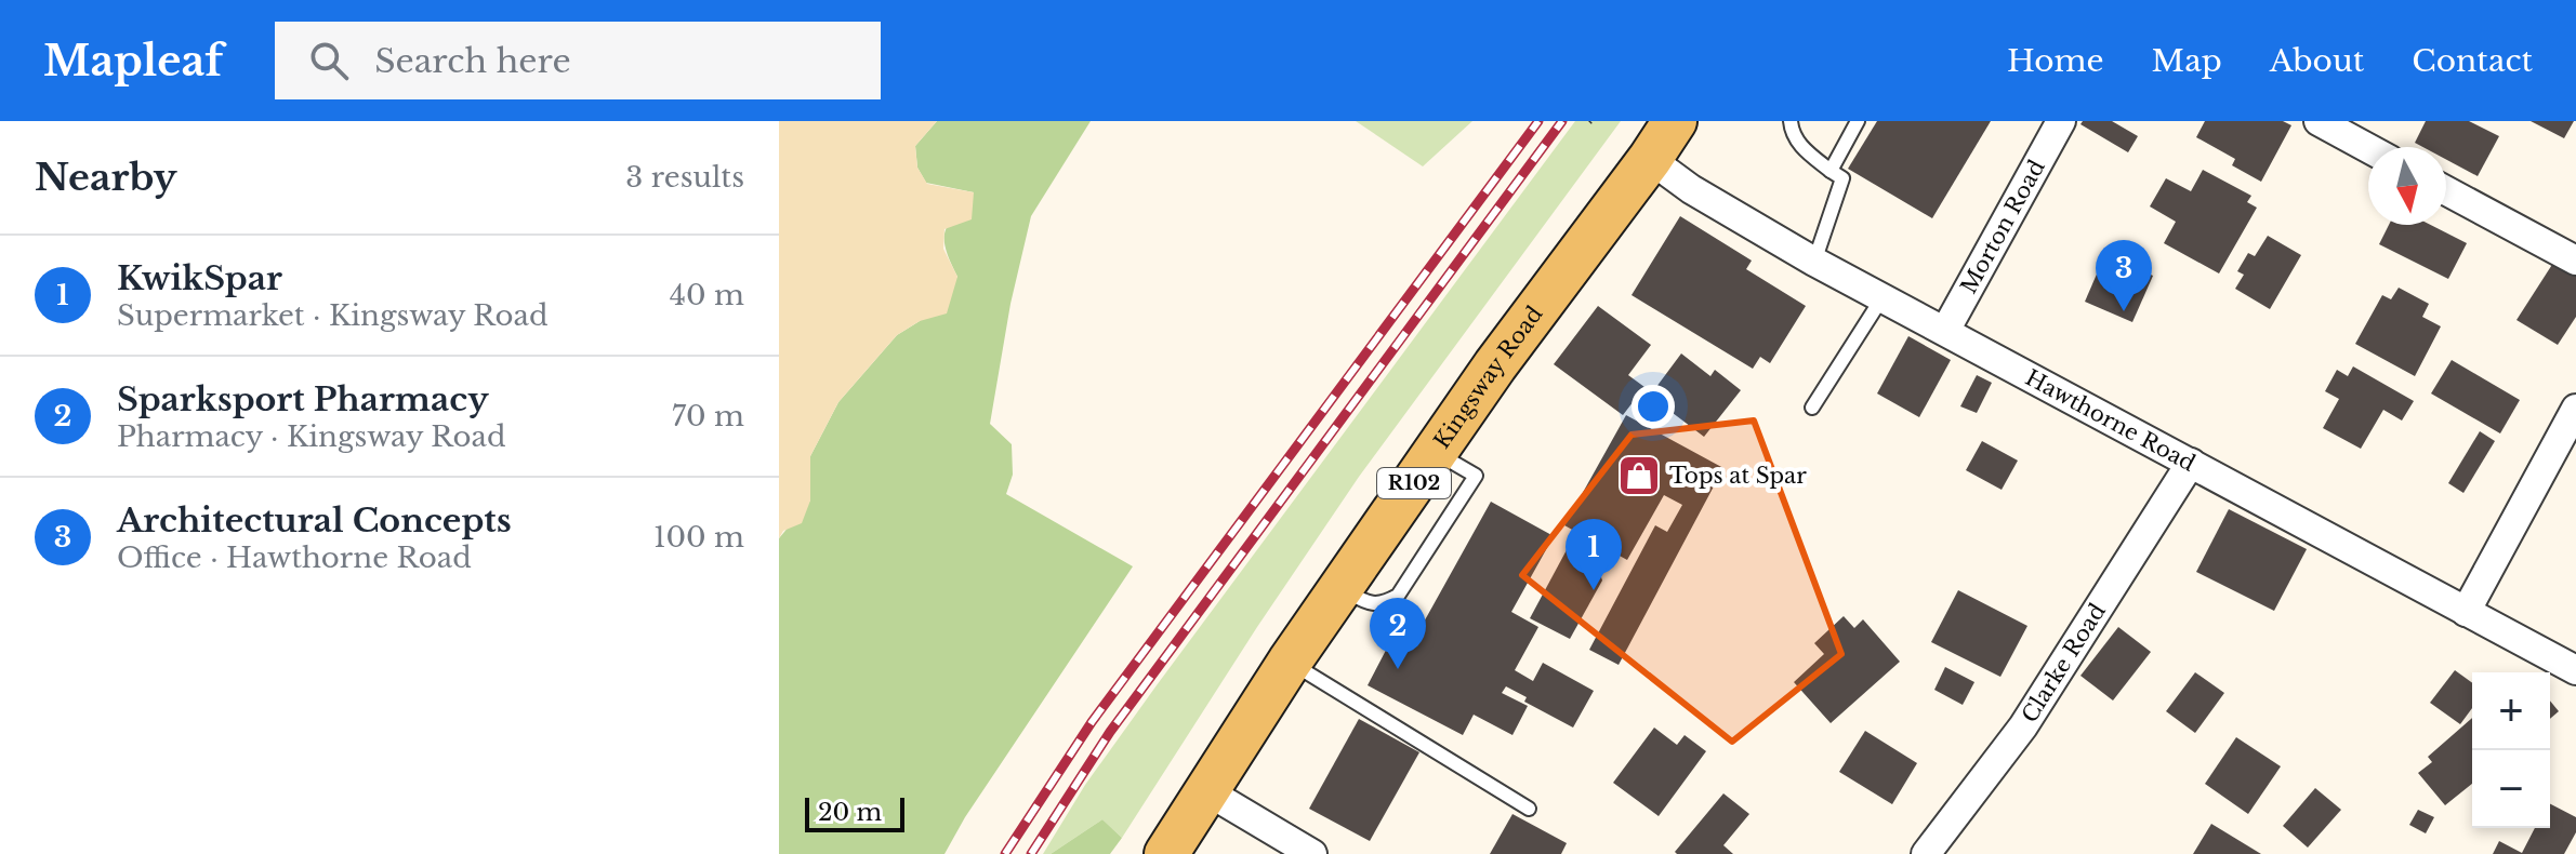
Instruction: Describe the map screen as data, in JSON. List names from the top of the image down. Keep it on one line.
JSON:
{"streets":{"main road":["Kingsway Road","R102"],"street":["Morton Road","Hawthorne Road","Clarke Road"]},"crossings":[["Morton Road","Hawthorne Road"],["Kingsway Road","Hawthorne Road"],["Hawthorne Road","Clarke Road"]],"places":{"shop":["Tops at Spar"]},"scale_bar":"20 m","north":"bottom","page":{"header":"Mapleaf","search":"Search here","nav":["Home","Map","About","Contact"],"heading":["Nearby","3 results"],"list":[{"mark":"1","name":"KwikSpar","note":"Supermarket · Kingsway Road","value":"40 m"},{"mark":"2","name":"Sparksport Pharmacy","note":"Pharmacy · Kingsway Road","value":"70 m"},{"mark":"3","name":"Architectural Concepts","note":"Office · Hawthorne Road","value":"100 m"}],"pins":["3","1","2"],"map_buttons":["+","−"],"scale":"20 m"}}
